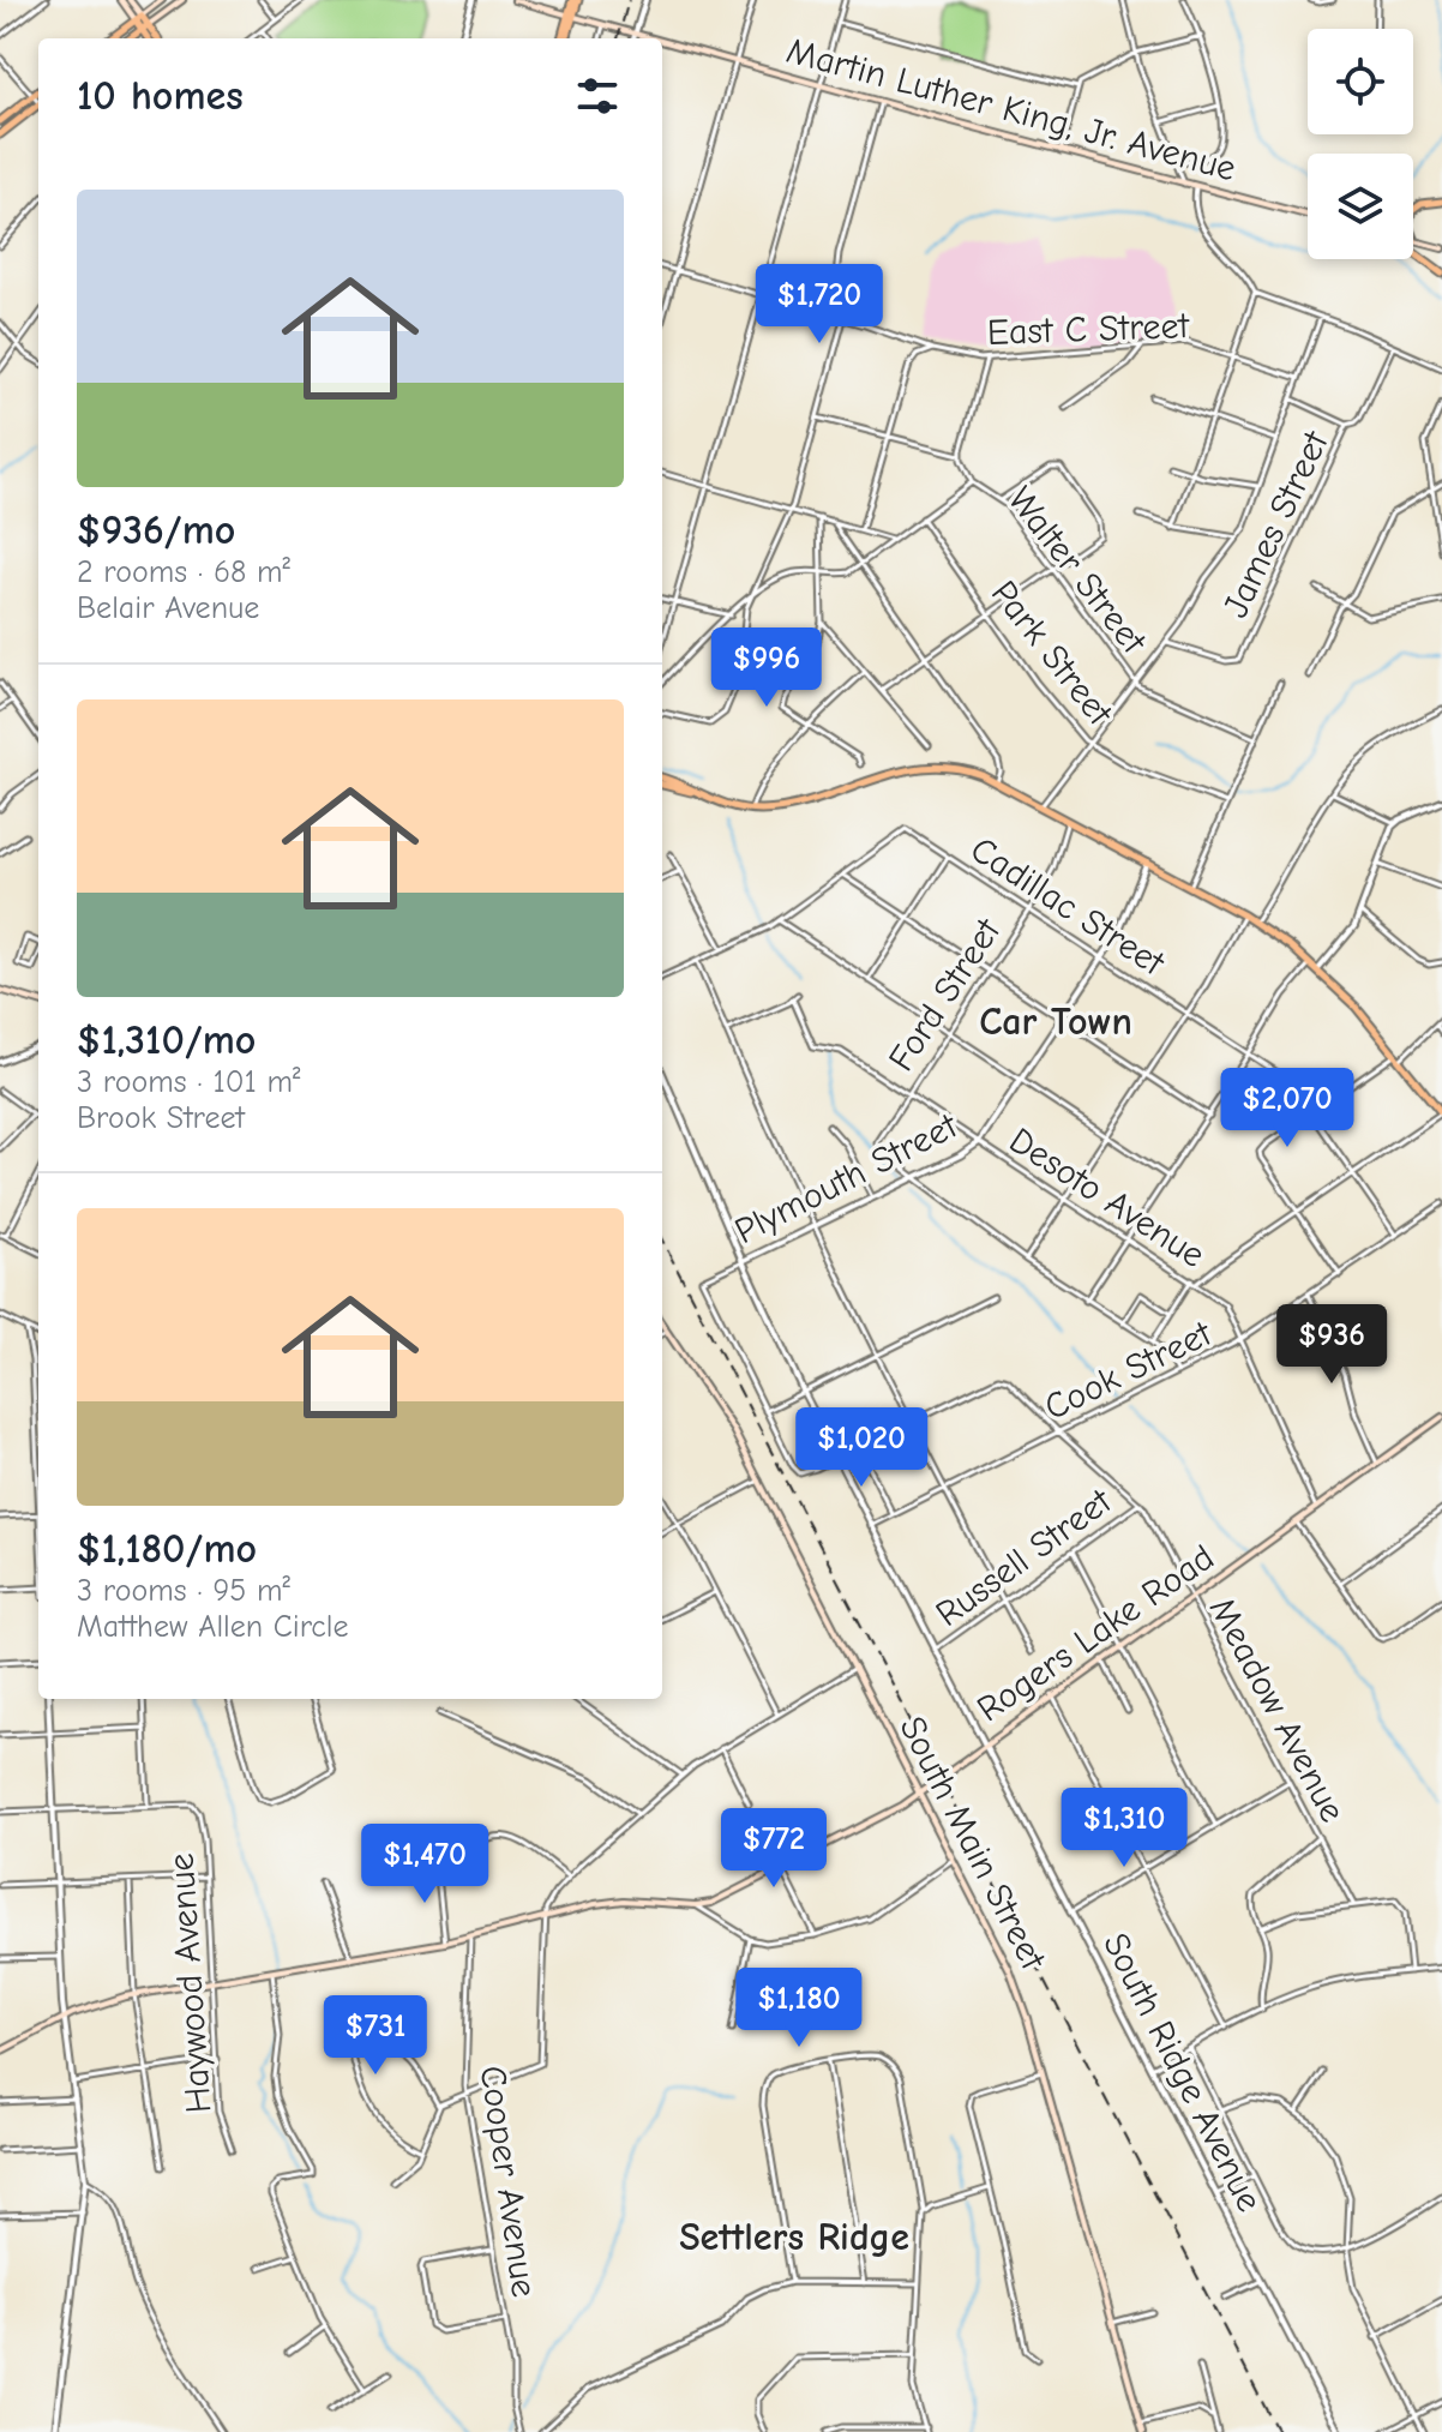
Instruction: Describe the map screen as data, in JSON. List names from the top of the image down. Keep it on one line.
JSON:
{"streets":{"main road":["Martin Luther King, Jr. Avenue","Rogers Lake Road","South Main Street"],"street":["East C Street","James Street","Walter Street","Park Street","Cadillac Street","Ford Street","Plymouth Street","Desoto Avenue","Cook Street","Russell Street","Meadow Avenue","Haywood Avenue","South Ridge Avenue","Cooper Avenue"]},"crossings":[["Cadillac Street","Ford Street"],["Cadillac Street","Plymouth Street"],["Cadillac Street","Cook Street"],["Ford Street","Plymouth Street"],["Ford Street","Desoto Avenue"],["Plymouth Street","Desoto Avenue"],["Plymouth Street","South Ridge Avenue"],["Desoto Avenue","Cook Street"],["Desoto Avenue","Rogers Lake Road"],["Cook Street","Meadow Avenue"],["Cook Street","South Ridge Avenue"],["Russell Street","Meadow Avenue"],["Russell Street","South Ridge Avenue"],["Rogers Lake Road","Meadow Avenue"],["Rogers Lake Road","South Main Street"],["Rogers Lake Road","Haywood Avenue"],["Rogers Lake Road","South Ridge Avenue"],["Rogers Lake Road","Cooper Avenue"]],"districts":["Car Town","Settlers Ridge"],"page":{"heading":"10 homes","list":[{"name":"$936/mo","note":"2 rooms · 68 m² · Belair Avenue"},{"name":"$1,310/mo","note":"3 rooms · 101 m² · Brook Street"},{"name":"$1,180/mo","note":"3 rooms · 95 m² · Matthew Allen Circle"}],"price":["$1,720","$996","$2,070","$936","$1,020","$1,310","$772","$1,470","$1,180","$731"]}}
